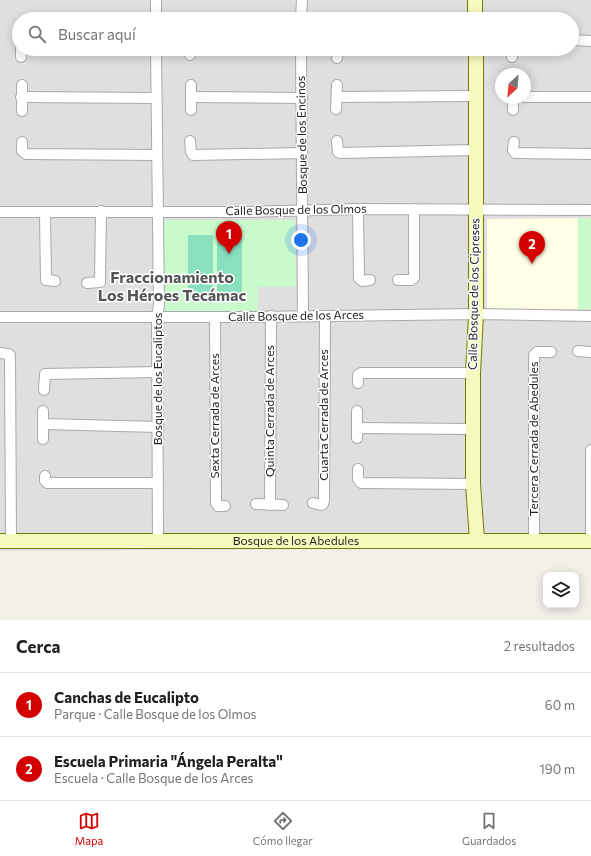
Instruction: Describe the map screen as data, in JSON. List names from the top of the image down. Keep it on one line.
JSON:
{"streets":{"street":["Bosque de los Encinos","Calle Bosque de los Olmos","Calle Bosque de los Cipreses","Calle Bosque de los Arces","Bosque de los Eucaliptos","Quinta Cerrada de Arces","Cuarta Cerrada de Arces","Sexta Cerrada de Arces","Tercera Cerrada de Abedules","Bosque de los Abedules"]},"crossings":[["Bosque de los Encinos","Calle Bosque de los Olmos"],["Bosque de los Encinos","Calle Bosque de los Arces"],["Calle Bosque de los Olmos","Calle Bosque de los Cipreses"],["Calle Bosque de los Olmos","Bosque de los Eucaliptos"],["Calle Bosque de los Cipreses","Calle Bosque de los Arces"],["Calle Bosque de los Cipreses","Bosque de los Abedules"],["Calle Bosque de los Arces","Bosque de los Eucaliptos"],["Calle Bosque de los Arces","Quinta Cerrada de Arces"],["Calle Bosque de los Arces","Cuarta Cerrada de Arces"],["Calle Bosque de los Arces","Sexta Cerrada de Arces"],["Bosque de los Eucaliptos","Bosque de los Abedules"],["Tercera Cerrada de Abedules","Bosque de los Abedules"]],"districts":["Fraccionamiento Los Héroes Tecámac"],"north":"bottom left","page":{"search":"Buscar aquí","pins":["1","2"],"heading":["Cerca","2 resultados"],"list":[{"mark":"1","name":"Canchas de Eucalipto","note":"Parque · Calle Bosque de los Olmos","value":"60 m"},{"mark":"2","name":"Escuela Primaria \"Ángela Peralta\"","note":"Escuela · Calle Bosque de los Arces","value":"190 m"}],"nav":["Mapa","Cómo llegar","Guardados"]}}
